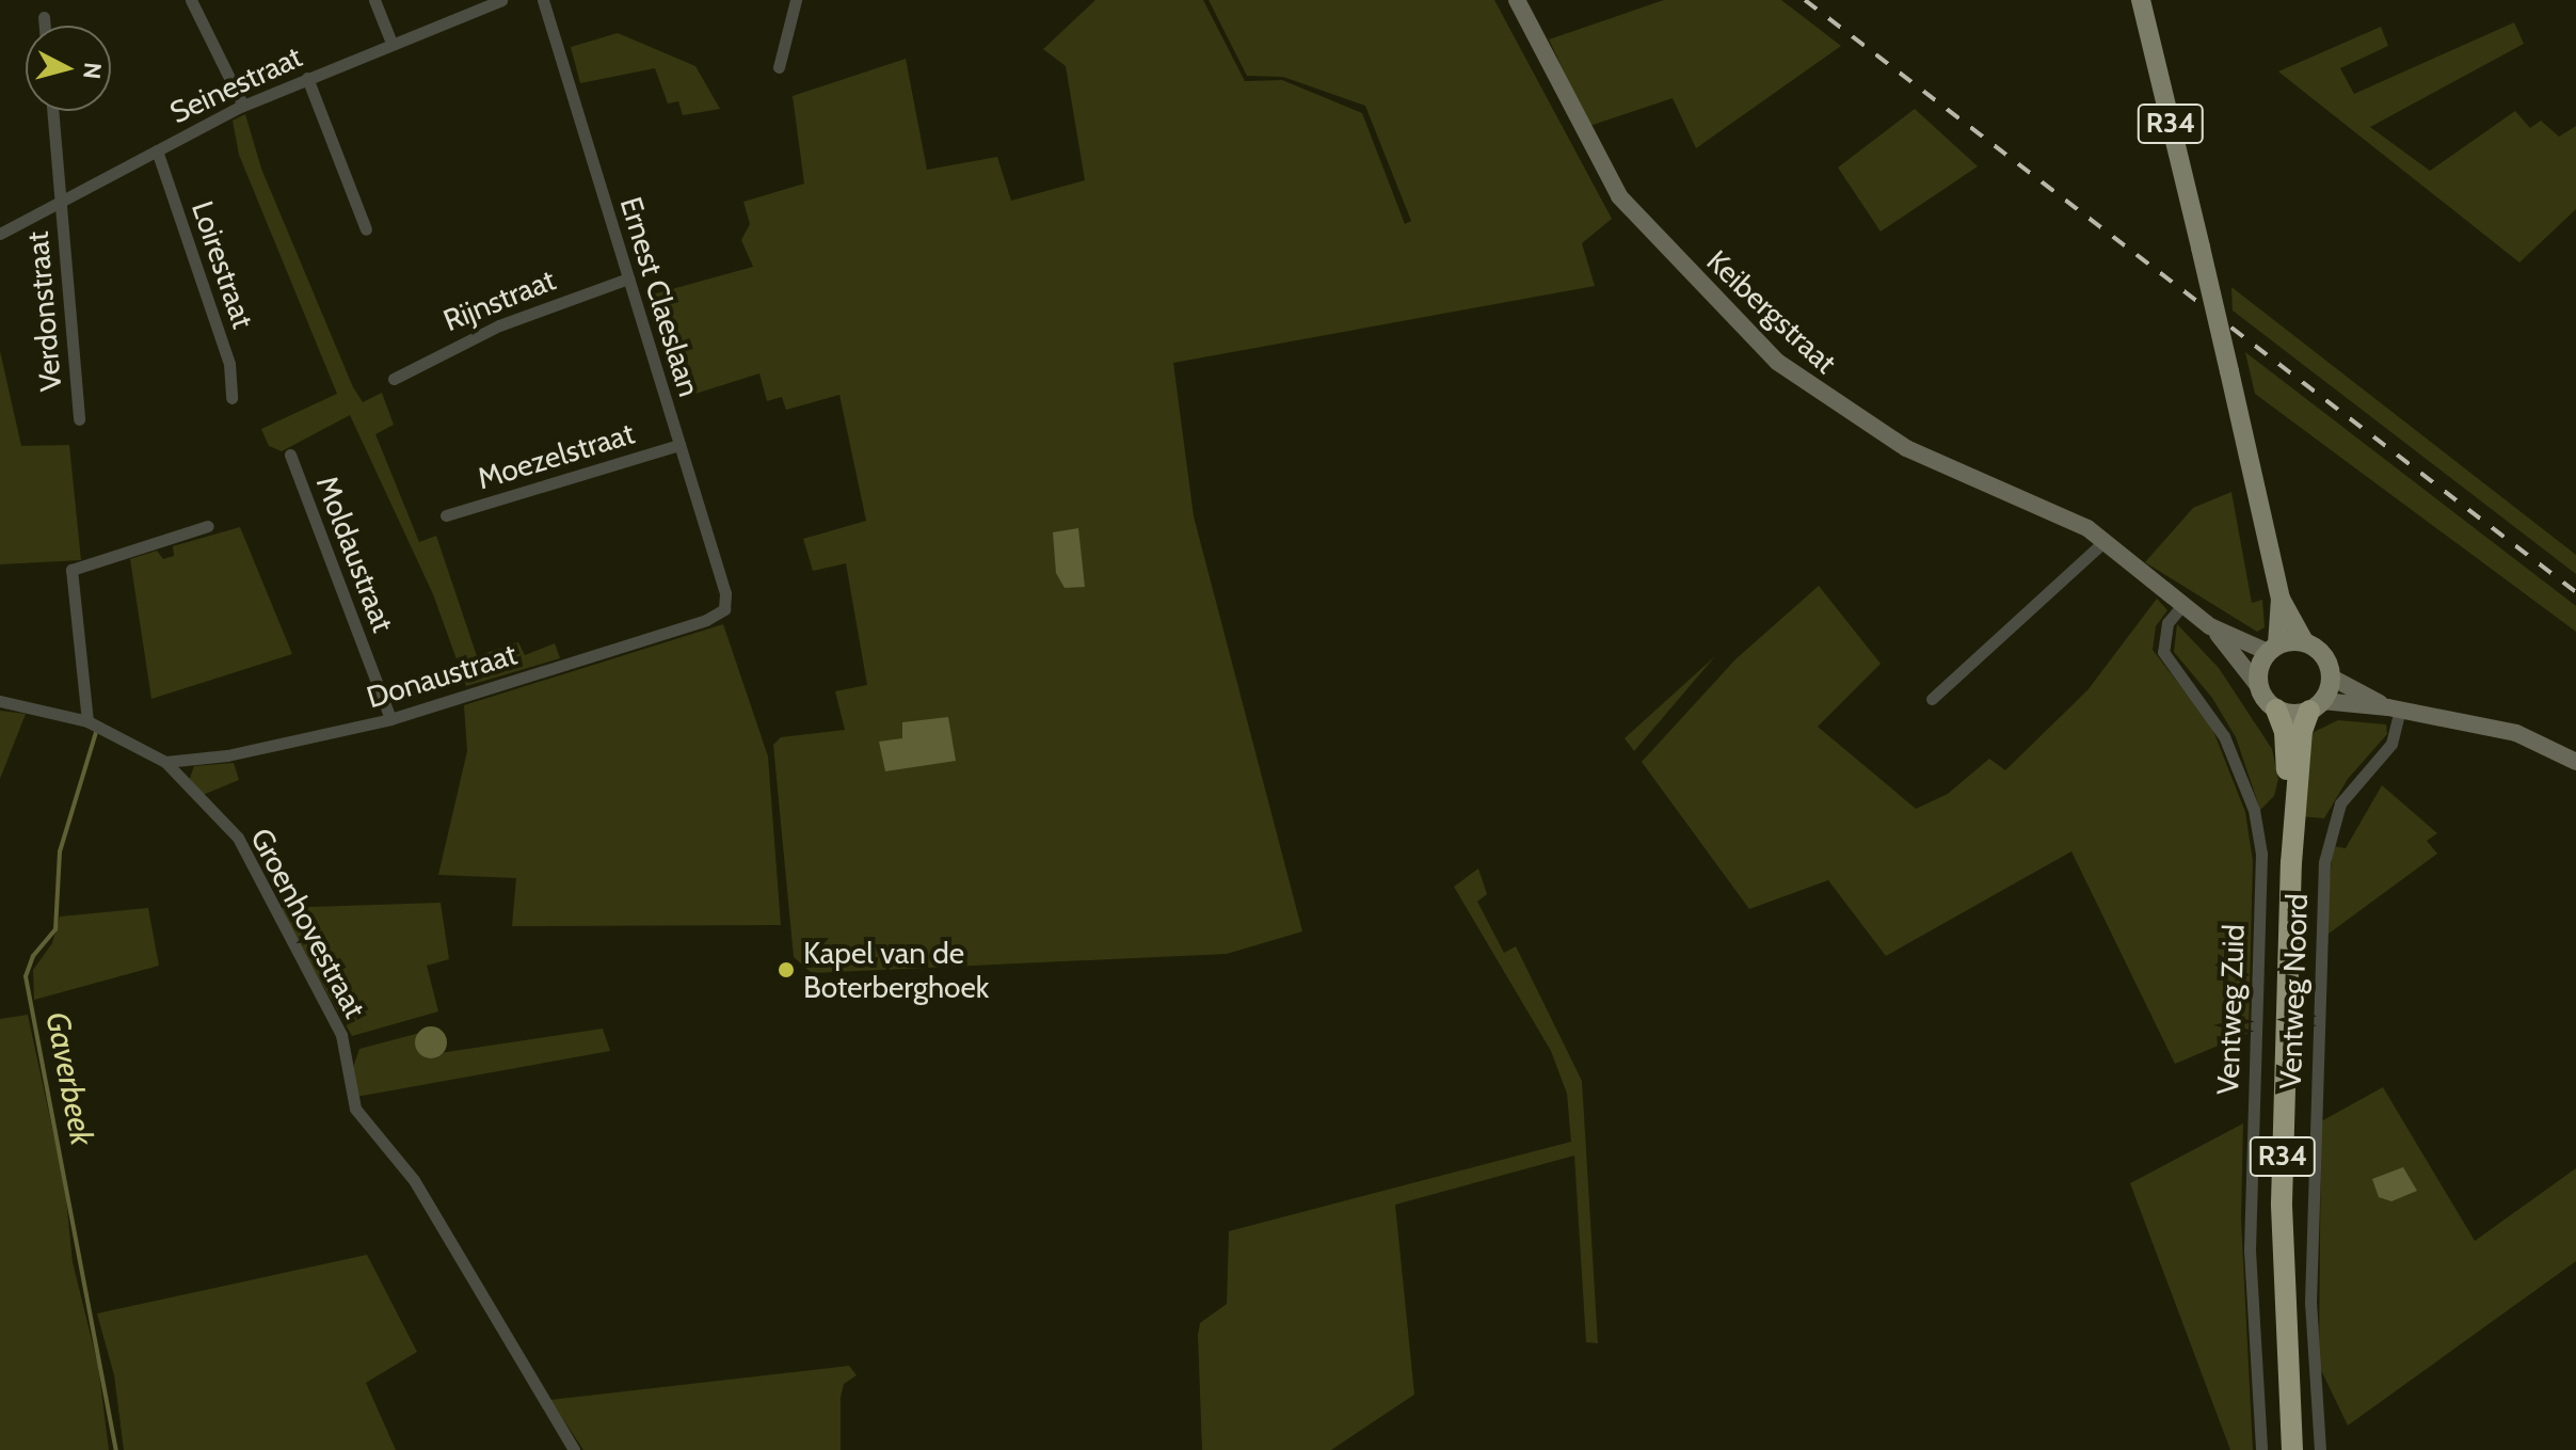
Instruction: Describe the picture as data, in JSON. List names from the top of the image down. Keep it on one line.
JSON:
{"streets":{"highway":["R34"],"street":["Seinestraat","Loirestraat","Ernest Claeslaan","Rijnstraat","Verdonstraat","Keibergstraat","Moezelstraat","Moldaustraat","Donaustraat","Groenhovestraat","Ventweg Noord","Ventweg Zuid"]},"crossings":[["Seinestraat","Loirestraat"],["Seinestraat","Verdonstraat"],["R34","Keibergstraat"],["Ernest Claeslaan","Rijnstraat"],["Ernest Claeslaan","Moezelstraat"],["Ernest Claeslaan","Donaustraat"],["Keibergstraat","Ventweg Zuid"],["Moldaustraat","Donaustraat"],["Donaustraat","Groenhovestraat"]],"water":["Gaverbeek"],"places":["Kapel van de Boterberghoek"],"north":"right"}
